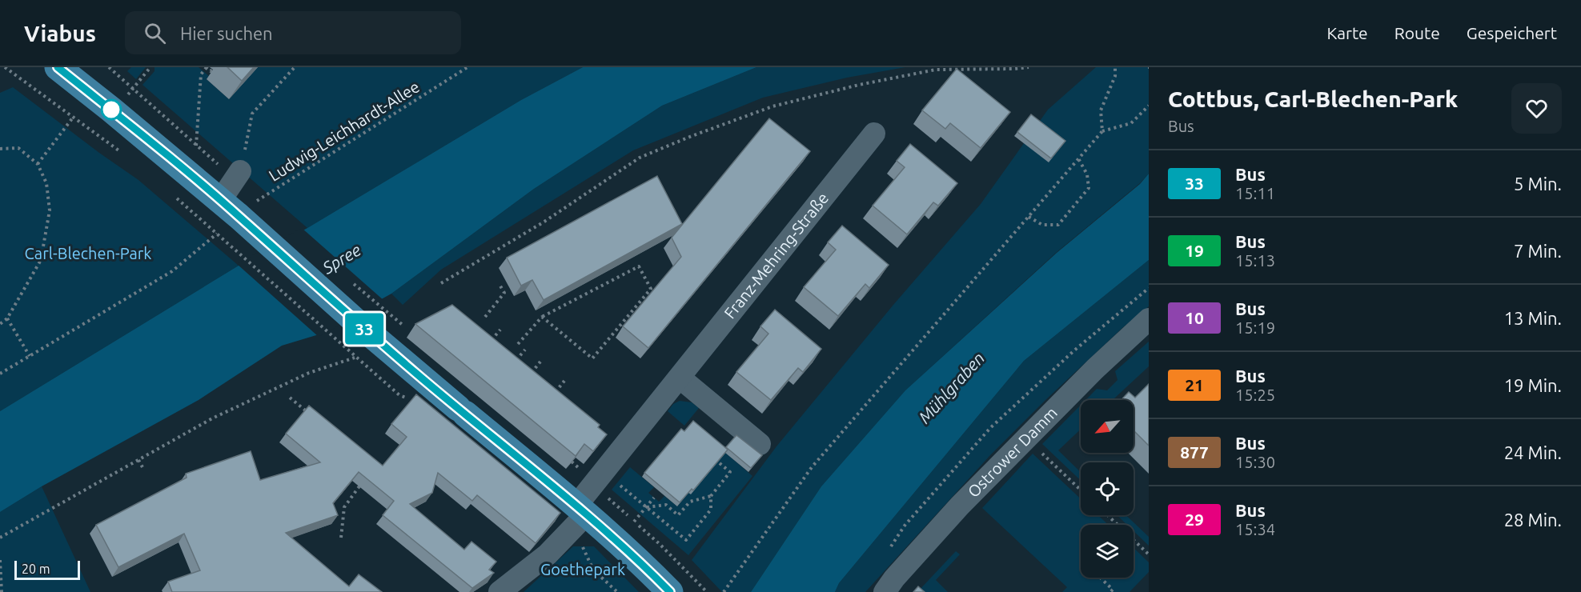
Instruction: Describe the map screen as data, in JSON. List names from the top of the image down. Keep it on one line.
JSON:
{"streets":{"street":["Franz-Mehring-Straße","Ostrower Damm"],"path":["Ludwig-Leichhardt-Allee"]},"water":["Spree","Mühlgraben"],"parks":["Carl-Blechen-Park","Goethepark"],"lines":["bus line 33"],"scale_bar":"20 m","north":"bottom left","page":{"header":"Viabus","search":"Hier suchen","nav":["Karte","Route","Gespeichert"],"on_map":"33","heading":["Cottbus, Carl-Blechen-Park","Bus"],"list":[{"mark":"33","name":"Bus","note":"15:11","value":"5 Min."},{"mark":"19","name":"Bus","note":"15:13","value":"7 Min."},{"mark":"10","name":"Bus","note":"15:19","value":"13 Min."},{"mark":"21","name":"Bus","note":"15:25","value":"19 Min."},{"mark":"877","name":"Bus","note":"15:30","value":"24 Min."},{"mark":"29","name":"Bus","note":"15:34","value":"28 Min."}],"scale":"20 m"}}
